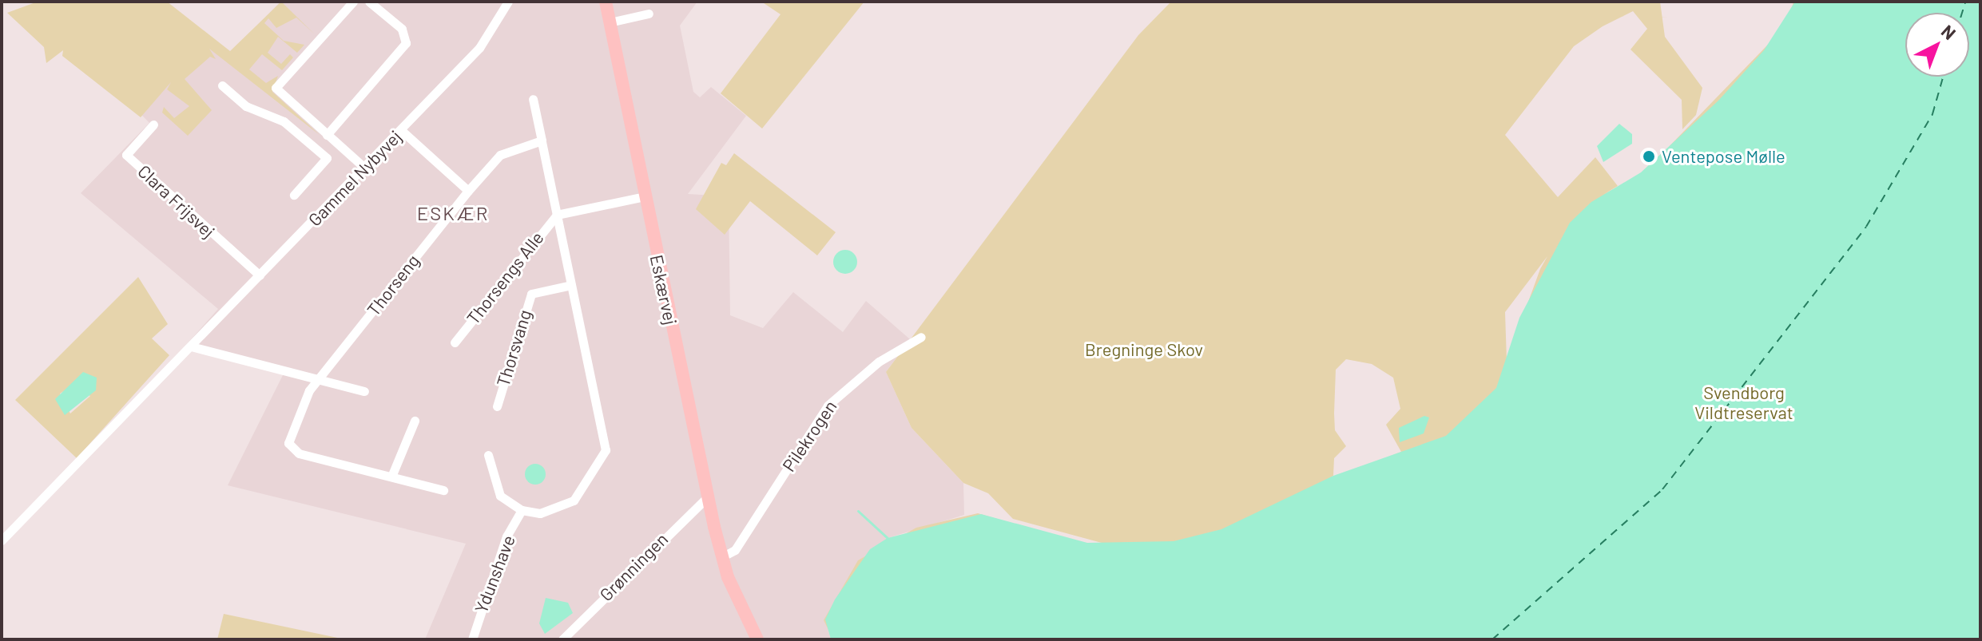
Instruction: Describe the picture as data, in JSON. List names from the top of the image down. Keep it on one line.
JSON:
{"streets":{"street":["Gammel Nybyvej","Clara Frijsvej","Thorsengs Alle","Thorseng","Eskærvej","Thorsvang","Pilekrogen","Grønningen","Ydunshave"]},"crossings":[["Gammel Nybyvej","Clara Frijsvej"],["Eskærvej","Pilekrogen"],["Eskærvej","Grønningen"]],"districts":["ESKÆR"],"parks":["Bregninge Skov","Svendborg Vildtreservat"],"places":["Ventepose Mølle"],"north":"top right"}
